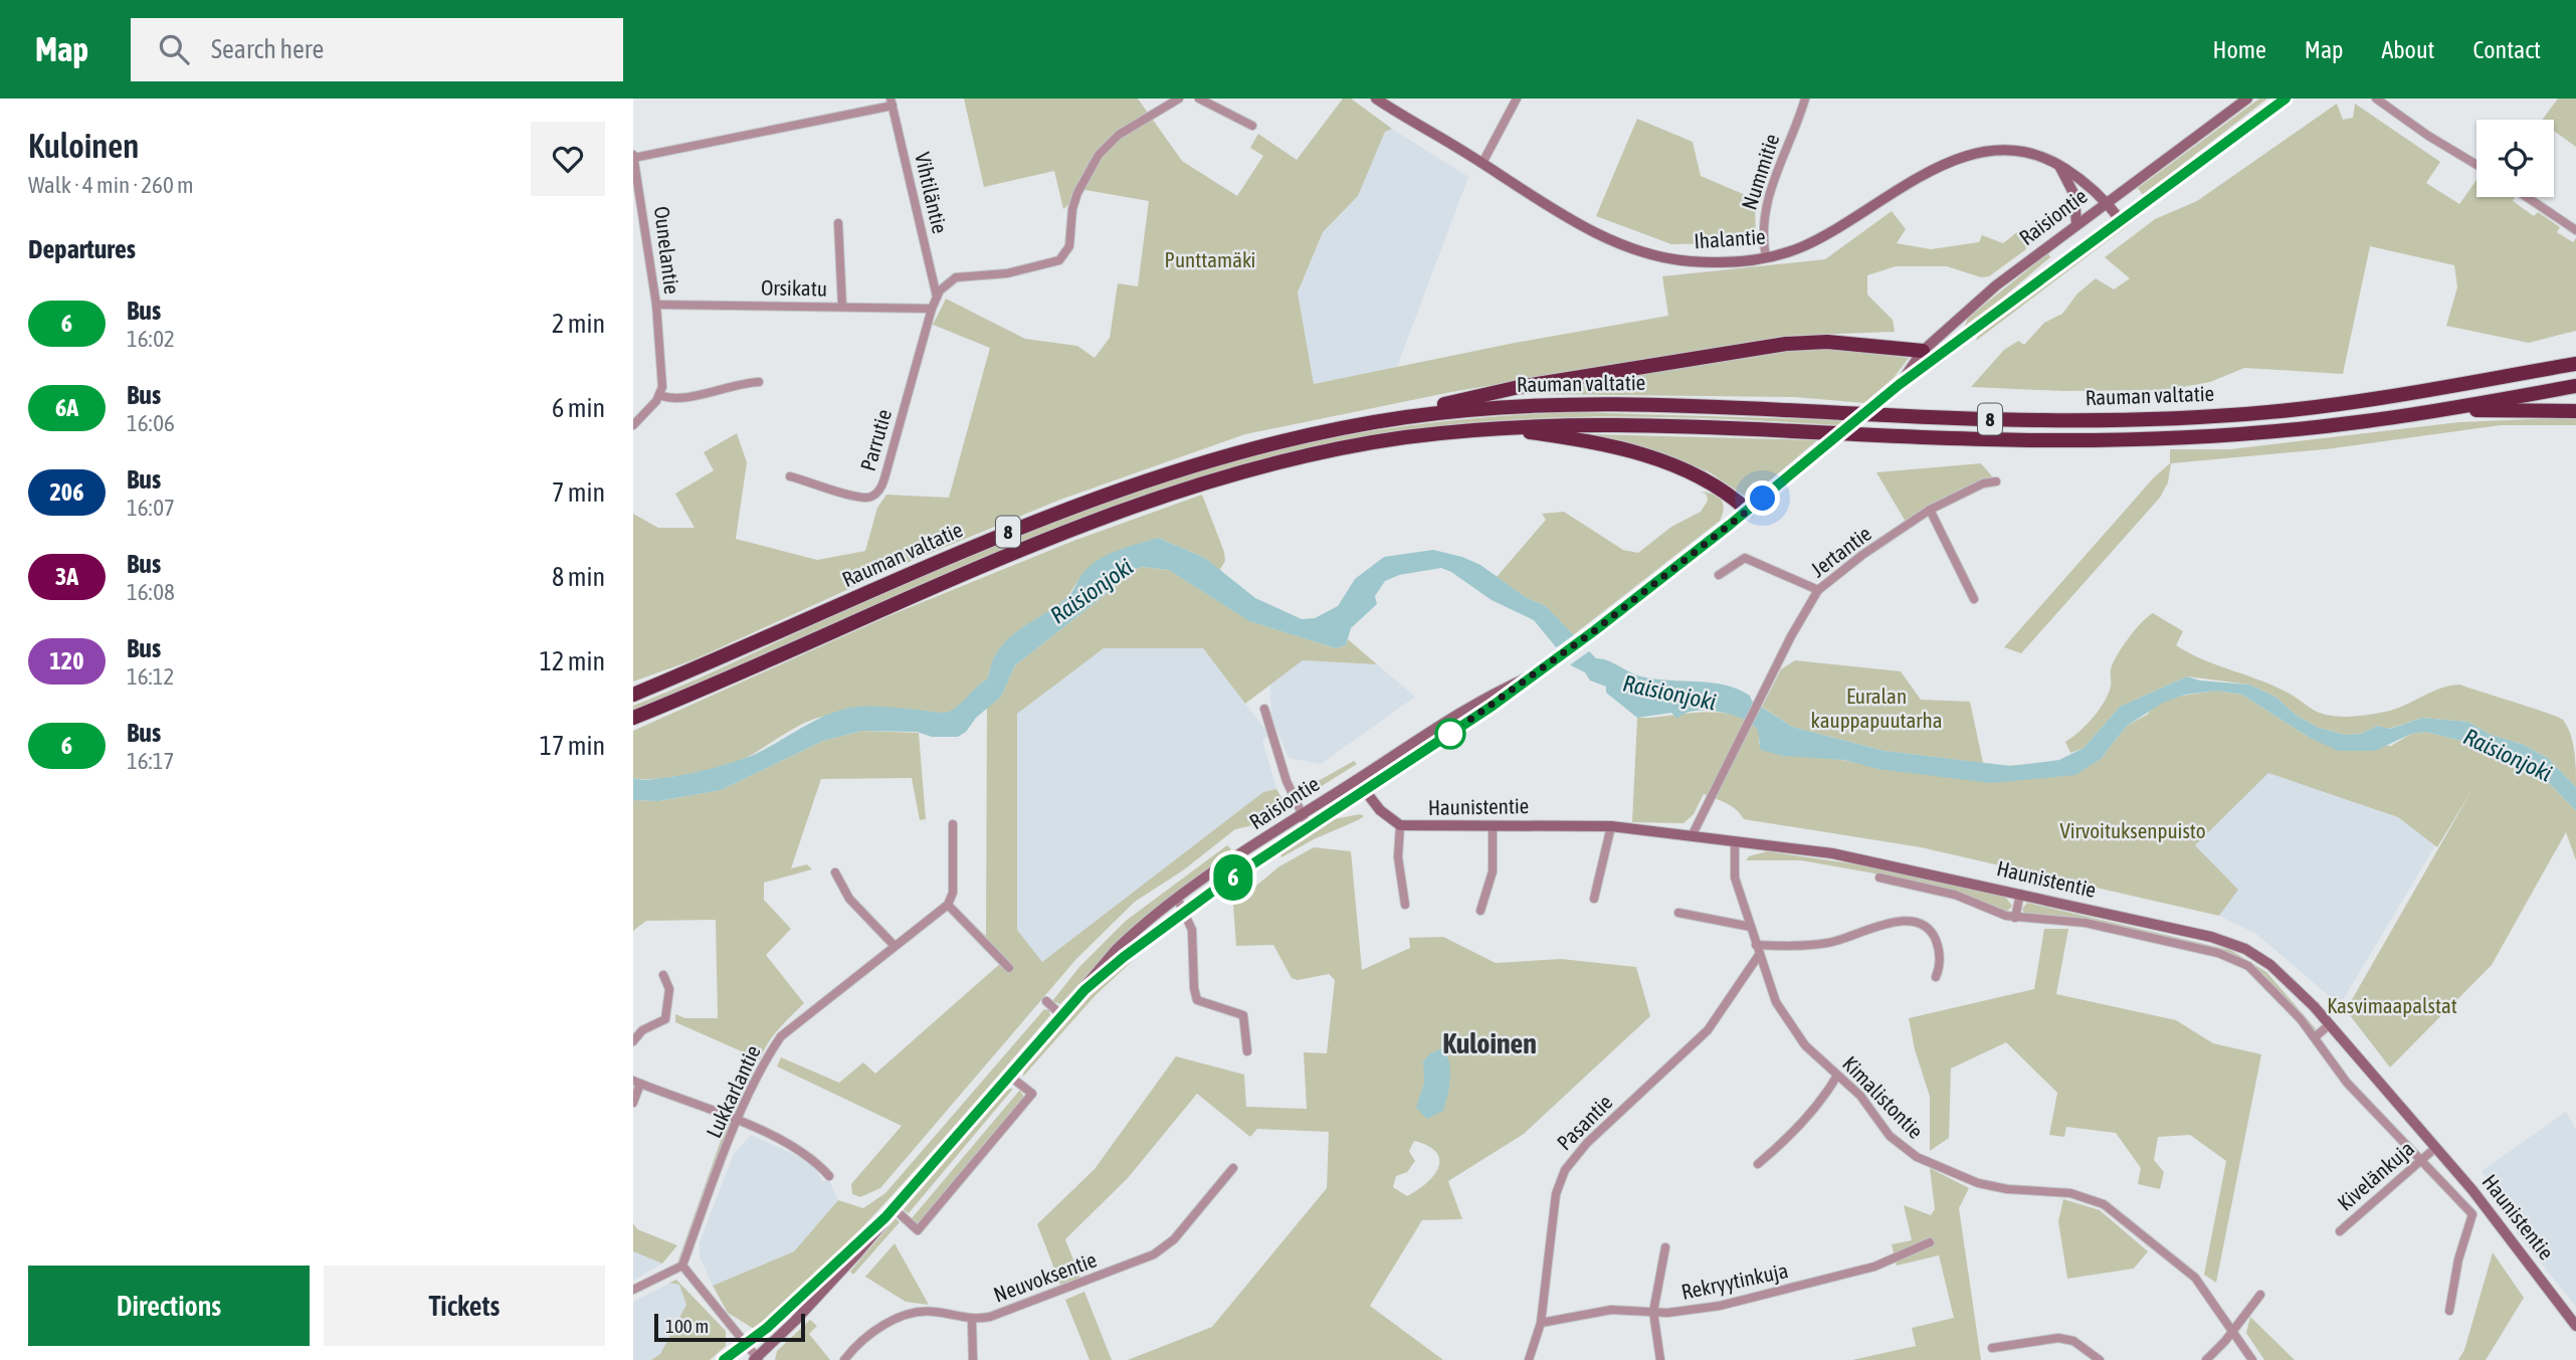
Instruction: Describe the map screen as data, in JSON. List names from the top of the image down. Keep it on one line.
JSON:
{"streets":{"highway":["Rauman valtatie","8"],"main road":["Raisiontie","Ihalantie","Haunistentie"],"street":["Nummitie","Vihtiläntie","Ounelantie","Orsikatu","Parrutie","Jertantie","Lukkarlantie","Kimalistontie","Pasantie","Kivelänkuja","Neuvoksentie","Rekryytinkuja"]},"crossings":[["Nummitie","Ihalantie"],["Raisiontie","Ihalantie"],["Raisiontie","Haunistentie"],["Ounelantie","Orsikatu"],["Orsikatu","Parrutie"],["Jertantie","Haunistentie"],["Haunistentie","Kimalistontie"],["Haunistentie","Kivelänkuja"],["Kimalistontie","Pasantie"],["Pasantie","Rekryytinkuja"]],"districts":["Kuloinen"],"water":["Raisionjoki"],"parks":["Punttamäki","Euralan kauppapuutarha","Virvoituksenpuisto","Kasvimaapalstat"],"lines":["bus line 6"],"scale_bar":"100 m","page":{"header":"Map","search":"Search here","nav":["Home","Map","About","Contact"],"heading":[["Kuloinen","Walk · 4 min · 260 m"],"Departures"],"on_map":"6","list":[{"mark":"6","name":"Bus","note":"16:02","value":"2 min"},{"mark":"6A","name":"Bus","note":"16:06","value":"6 min"},{"mark":"206","name":"Bus","note":"16:07","value":"7 min"},{"mark":"3A","name":"Bus","note":"16:08","value":"8 min"},{"mark":"120","name":"Bus","note":"16:12","value":"12 min"},{"mark":"6","name":"Bus","note":"16:17","value":"17 min"}],"buttons":["Directions","Tickets"],"scale":"100 m"}}
